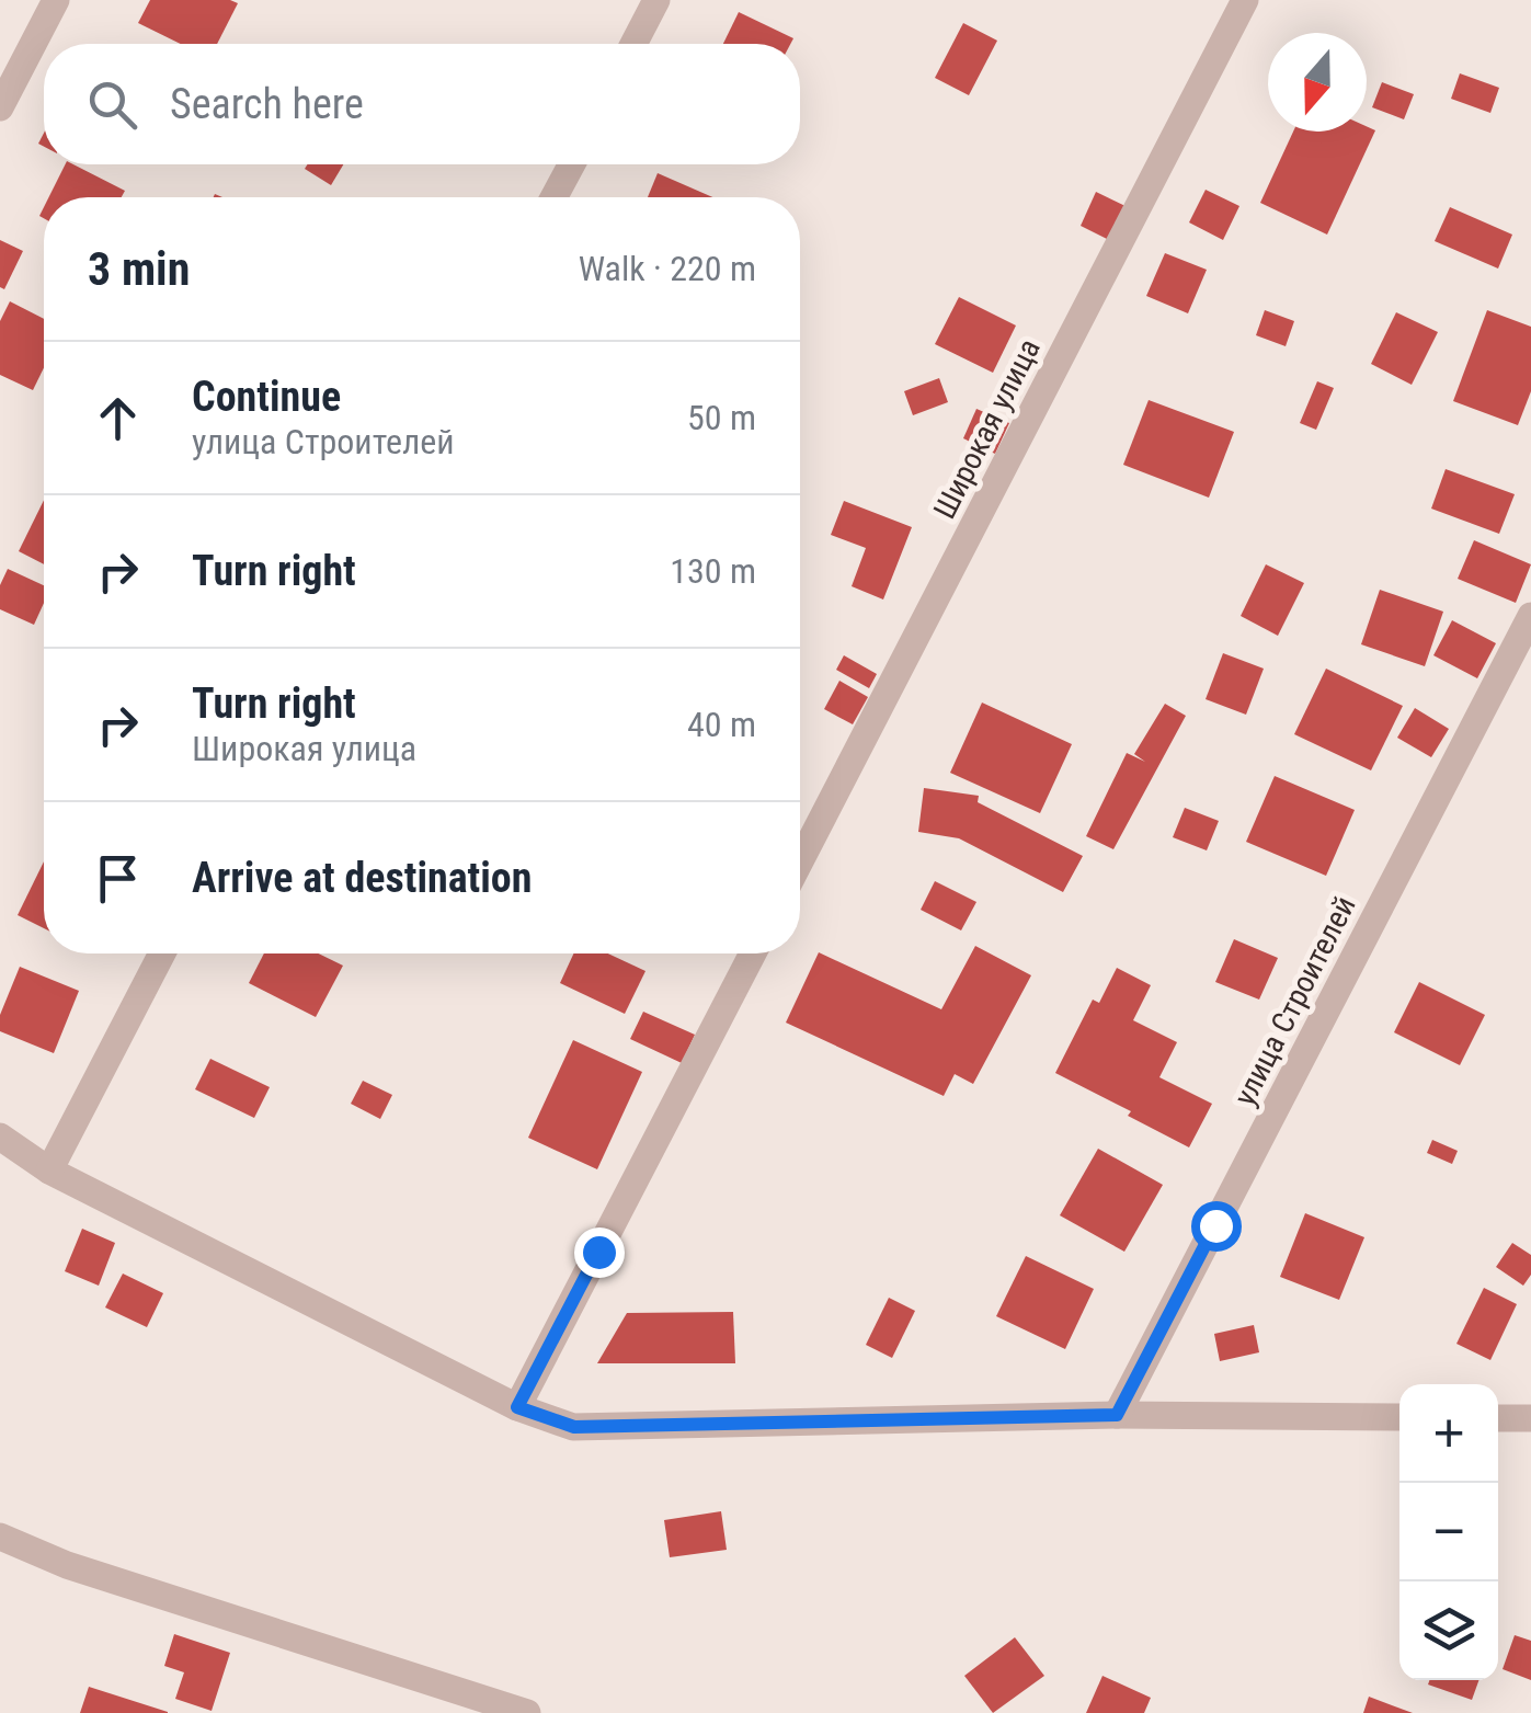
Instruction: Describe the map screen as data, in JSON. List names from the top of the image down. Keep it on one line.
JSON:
{"streets":{"street":["Широкая улица","улица Строителей"]},"north":"bottom","page":{"search":"Search here","heading":["3 min","Walk · 220 m"],"list":[["Continue","улица Строителей","50 m"],["Turn right","130 m"],["Turn right","Широкая улица","40 m"],"Arrive at destination"],"map_buttons":["+","−"]}}
